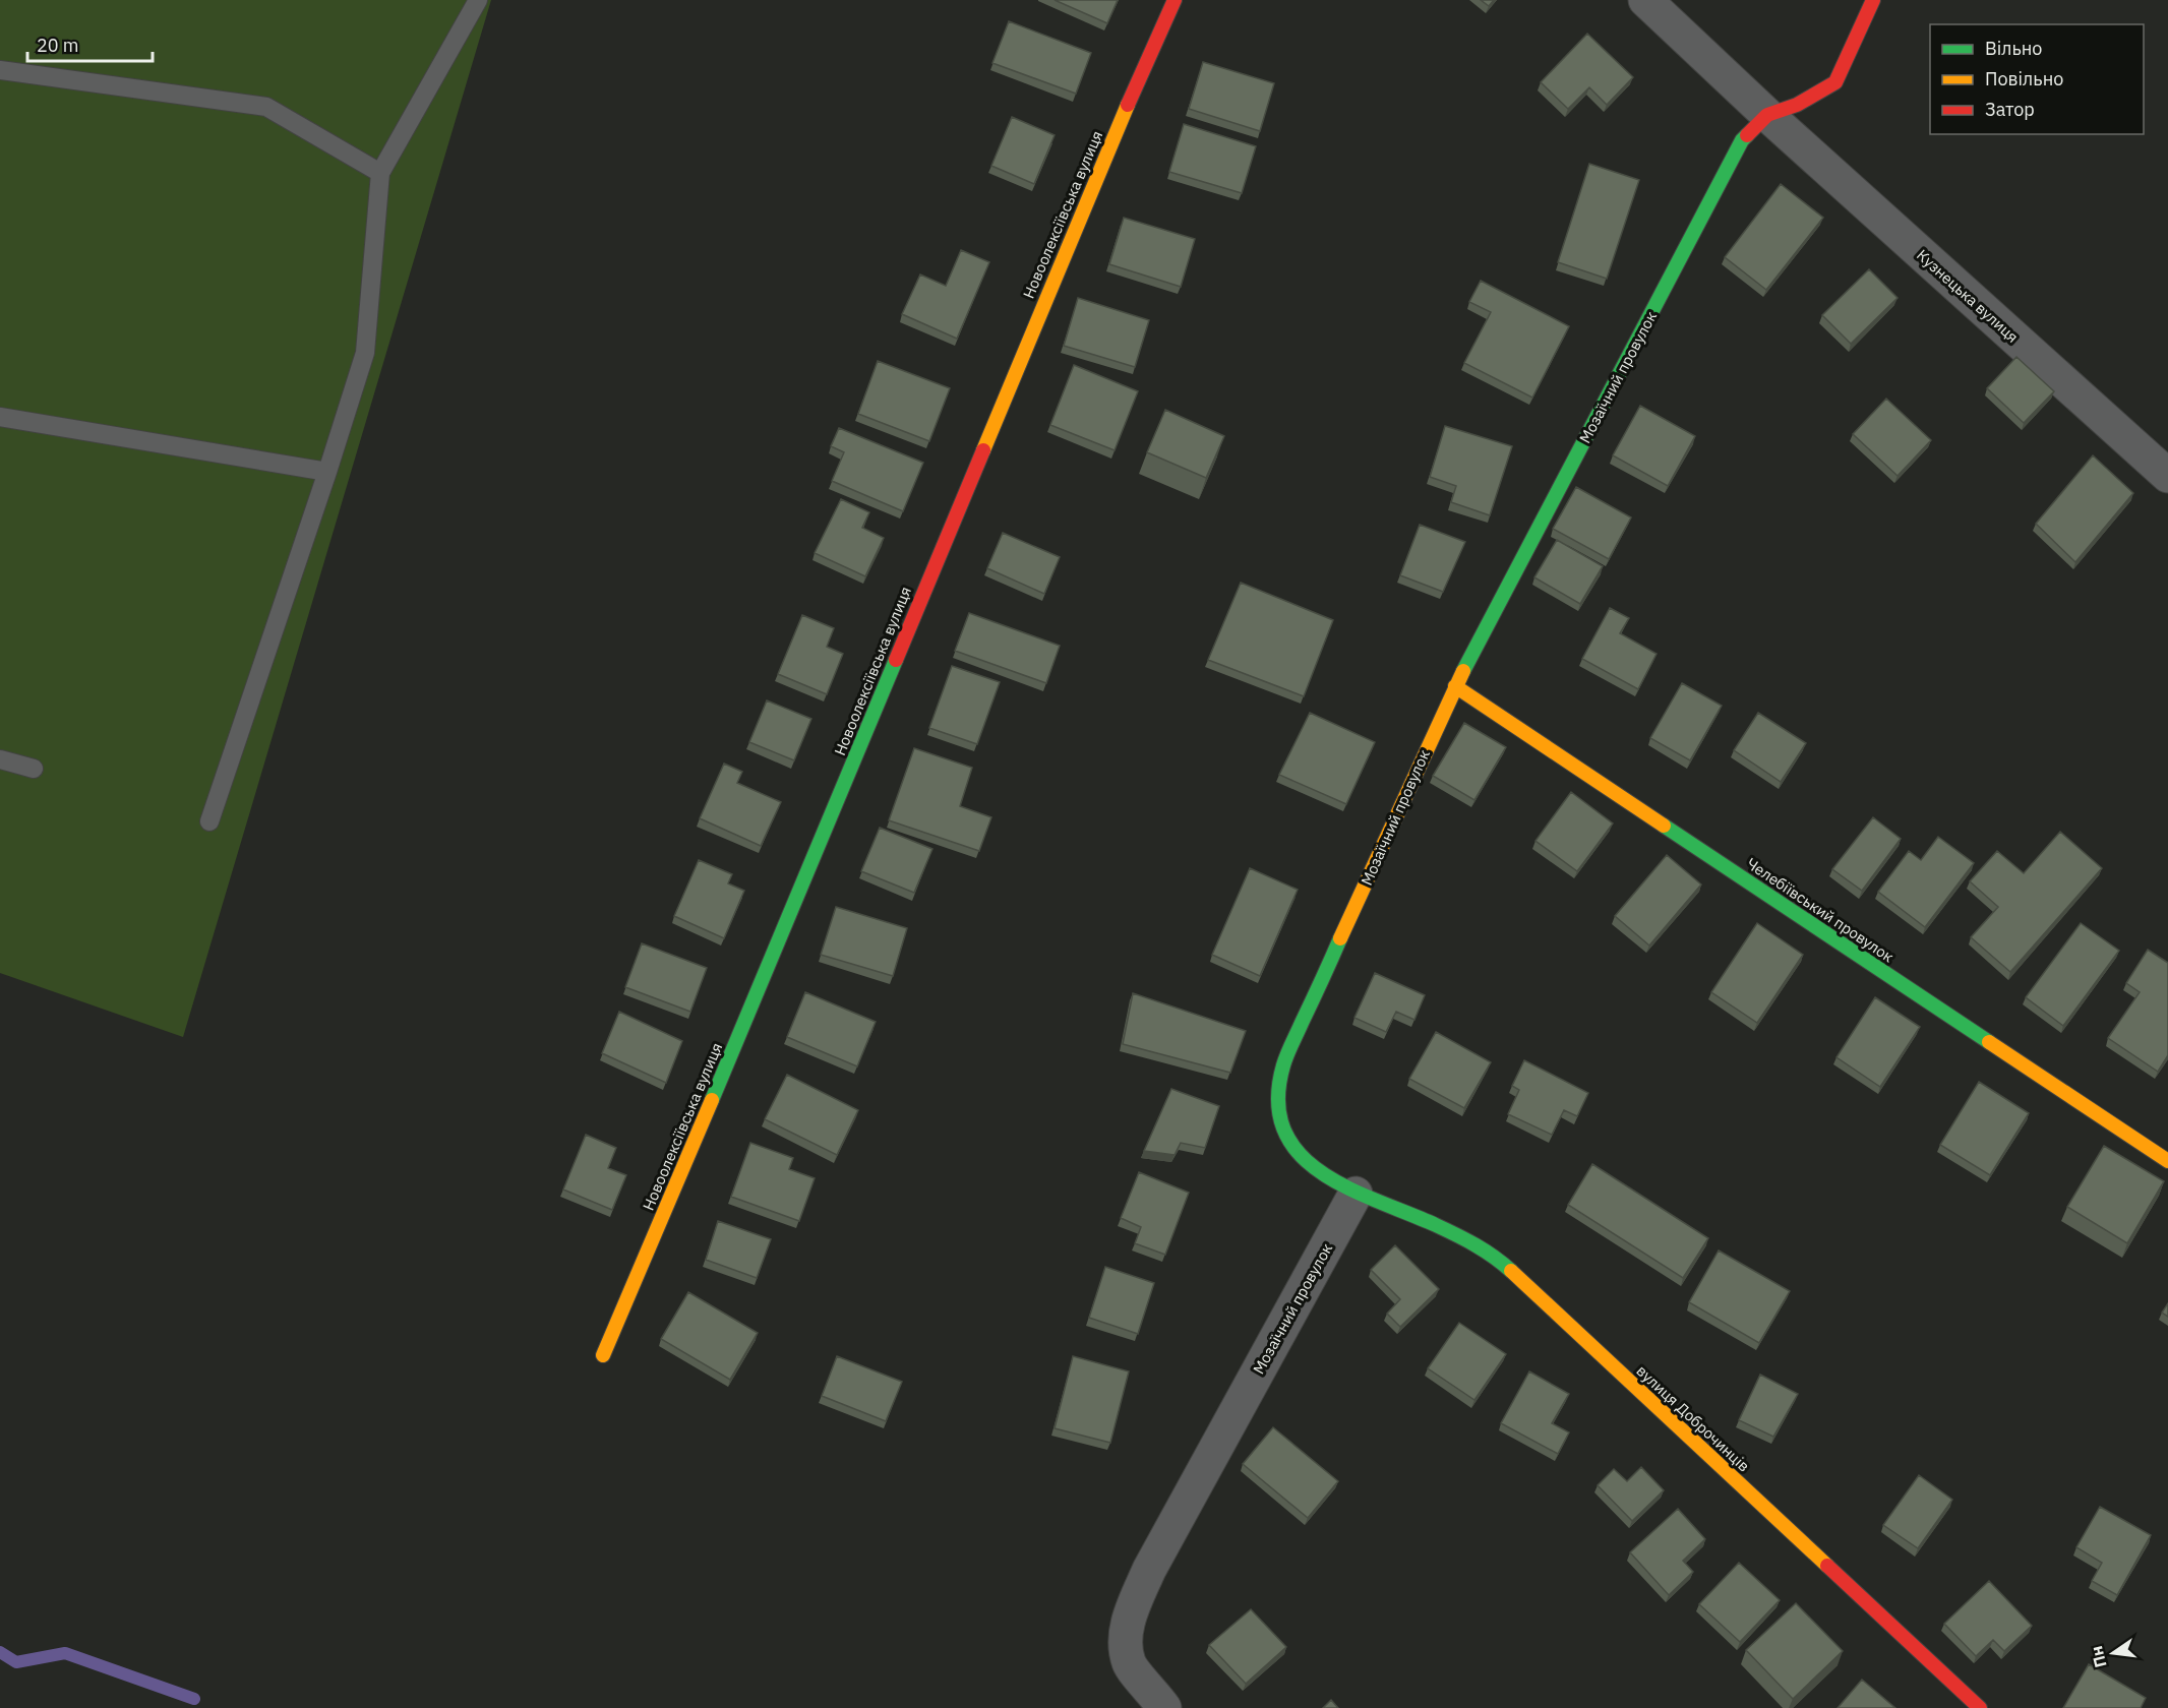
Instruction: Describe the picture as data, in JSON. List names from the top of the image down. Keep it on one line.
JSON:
{"streets":{"street":["Новоолексіївська вулиця","Кузнецька вулиця","Мозаїчний провулок","Челебіївський провулок","вулиця Доброчинців"]},"crossings":[["Кузнецька вулиця","Мозаїчний провулок"],["Мозаїчний провулок","Челебіївський провулок"],["Мозаїчний провулок","вулиця Доброчинців"]],"legend":["Вільно","Повільно","Затор"],"scale_bar":"20 m","north":"left"}
